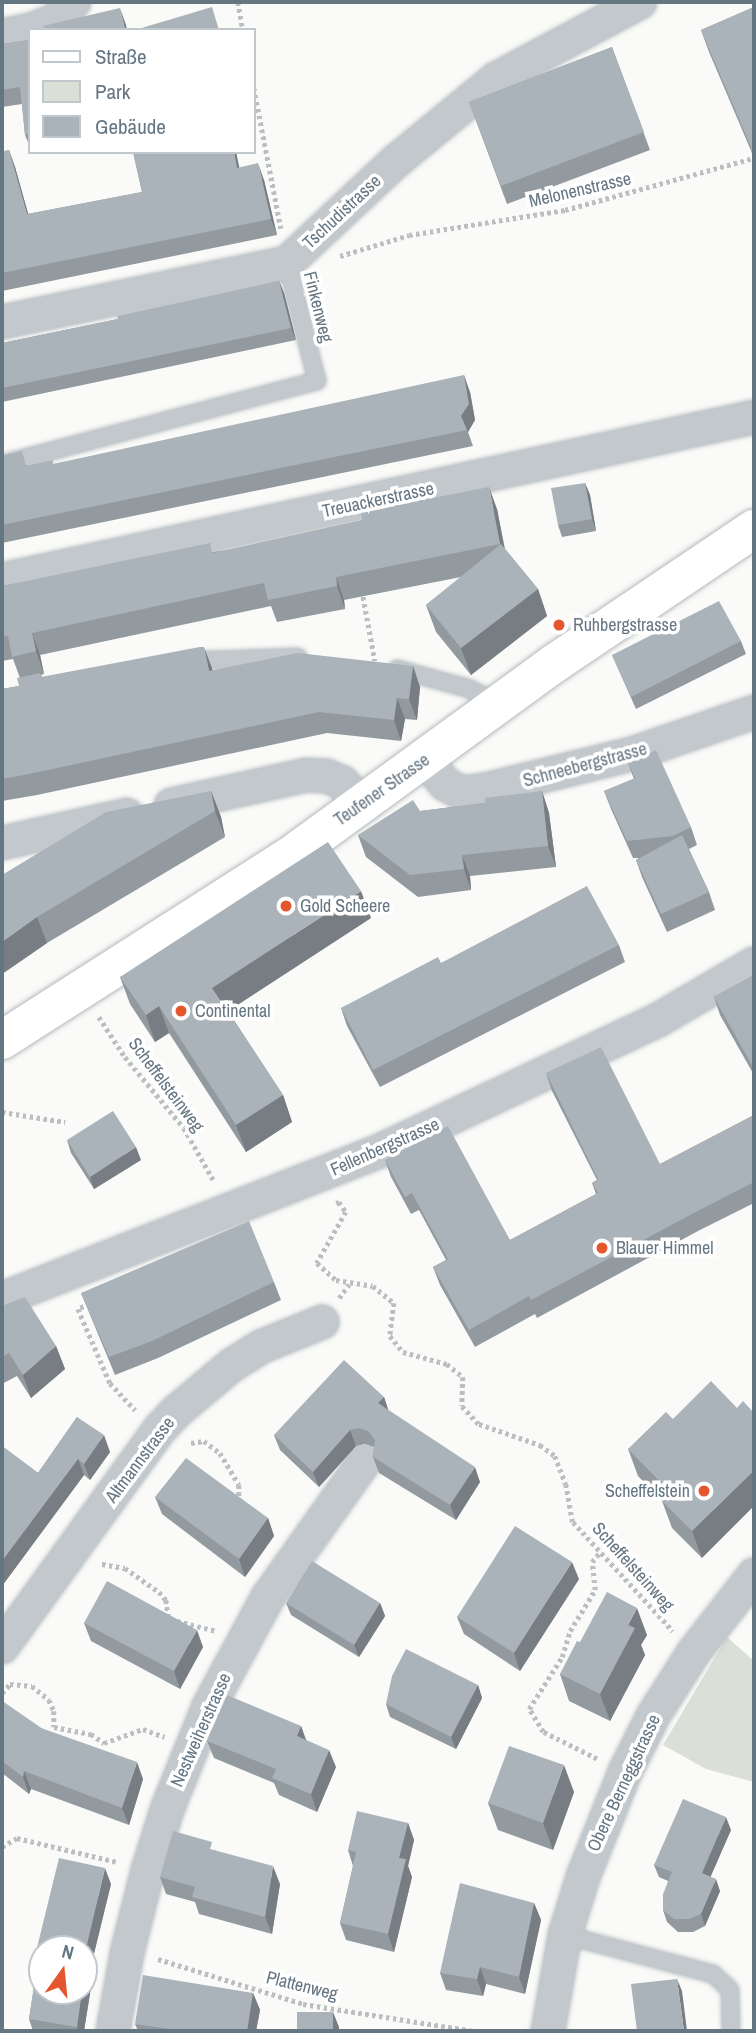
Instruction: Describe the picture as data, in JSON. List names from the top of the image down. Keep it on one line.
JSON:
{"streets":{"main road":["Teufener Strasse"],"street":["Tschudistrasse","Treuackerstrasse","Schneebergstrasse","Fellenbergstrasse","Altmannstrasse","Nestweiherstrasse","Obere Berneggstrasse"],"lane":["Finkenweg"],"path":["Melonenstrasse","Scheffelsteinweg","Plattenweg"]},"crossings":[["Tschudistrasse","Finkenweg"],["Schneebergstrasse","Teufener Strasse"],["Nestweiherstrasse","Plattenweg"]],"places":["Ruhbergstrasse","Gold Scheere","Continental","Blauer Himmel","Scheffelstein"],"legend":["Straße","Park","Gebäude"],"north":"top"}
